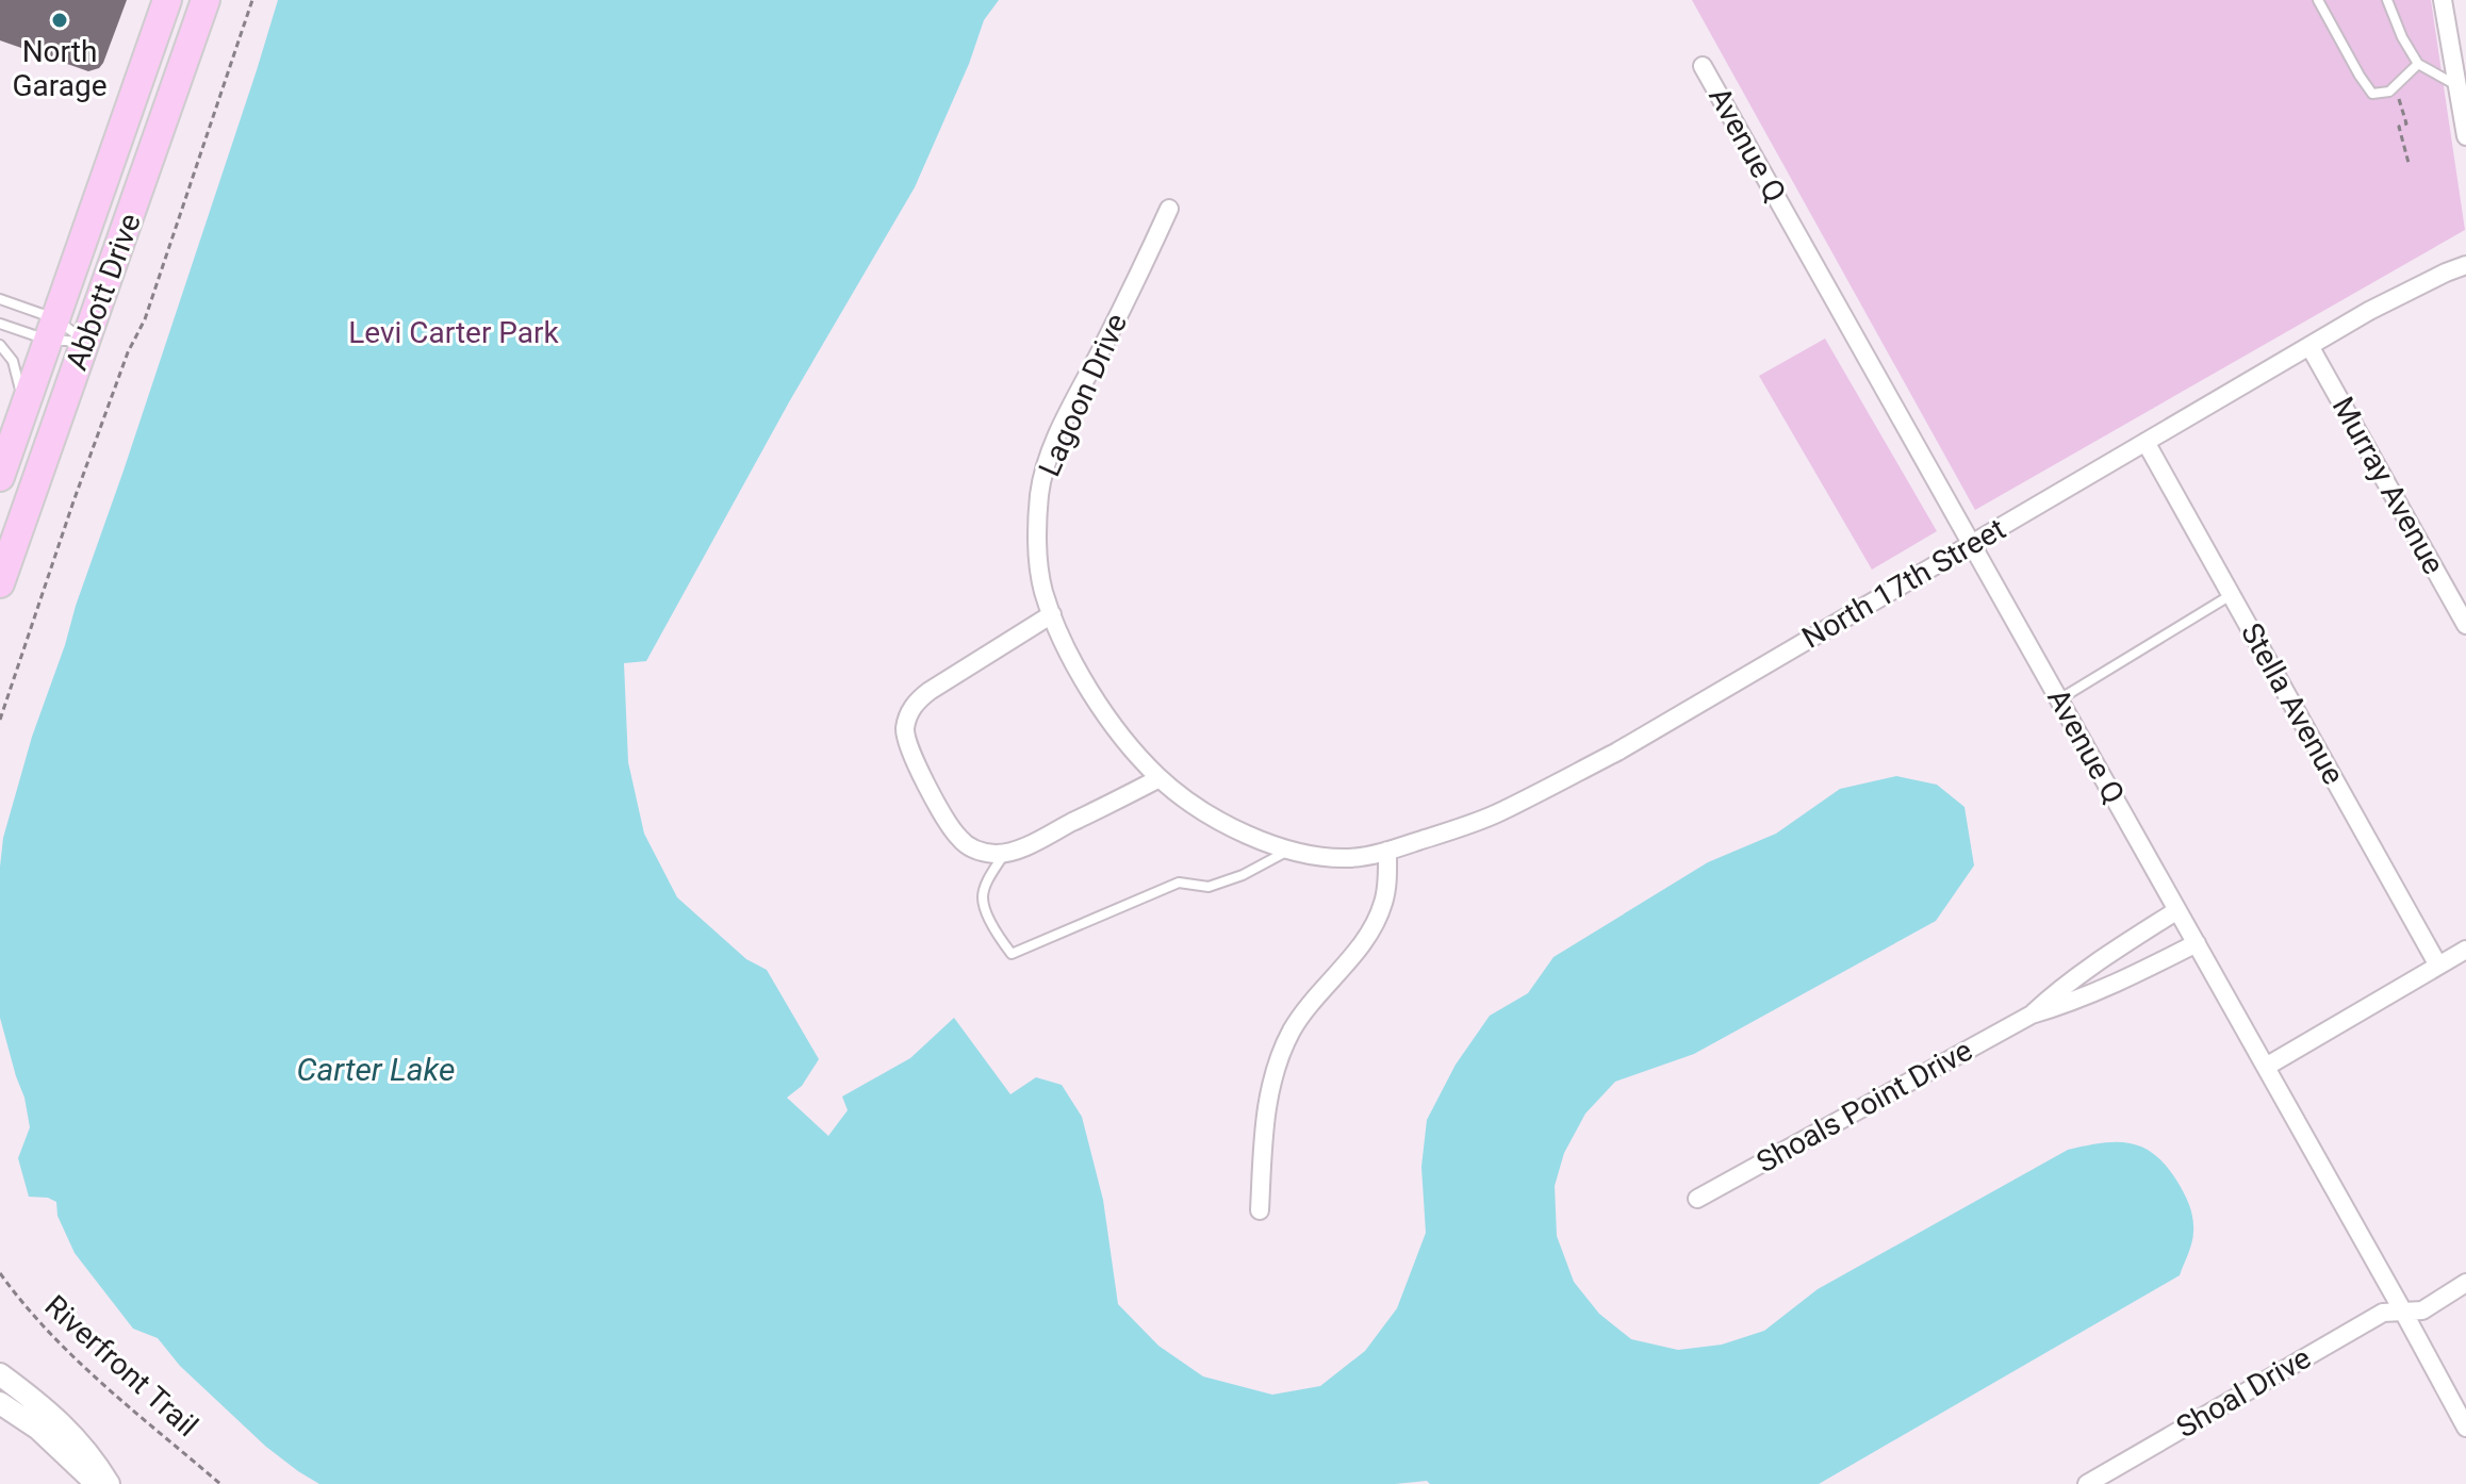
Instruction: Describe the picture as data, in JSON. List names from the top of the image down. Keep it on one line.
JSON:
{"streets":{"highway":["Abbott Drive"],"street":["Avenue Q","Lagoon Drive","Murray Avenue","North 17th Street","Stella Avenue","Shoals Point Drive","Shoal Drive"],"path":["Riverfront Trail"]},"crossings":[["Avenue Q","North 17th Street"],["Avenue Q","Shoals Point Drive"],["Avenue Q","Shoal Drive"],["Lagoon Drive","North 17th Street"],["Murray Avenue","North 17th Street"],["North 17th Street","Stella Avenue"]],"water":["Carter Lake"],"parks":["Levi Carter Park"],"places":["North Garage"]}
